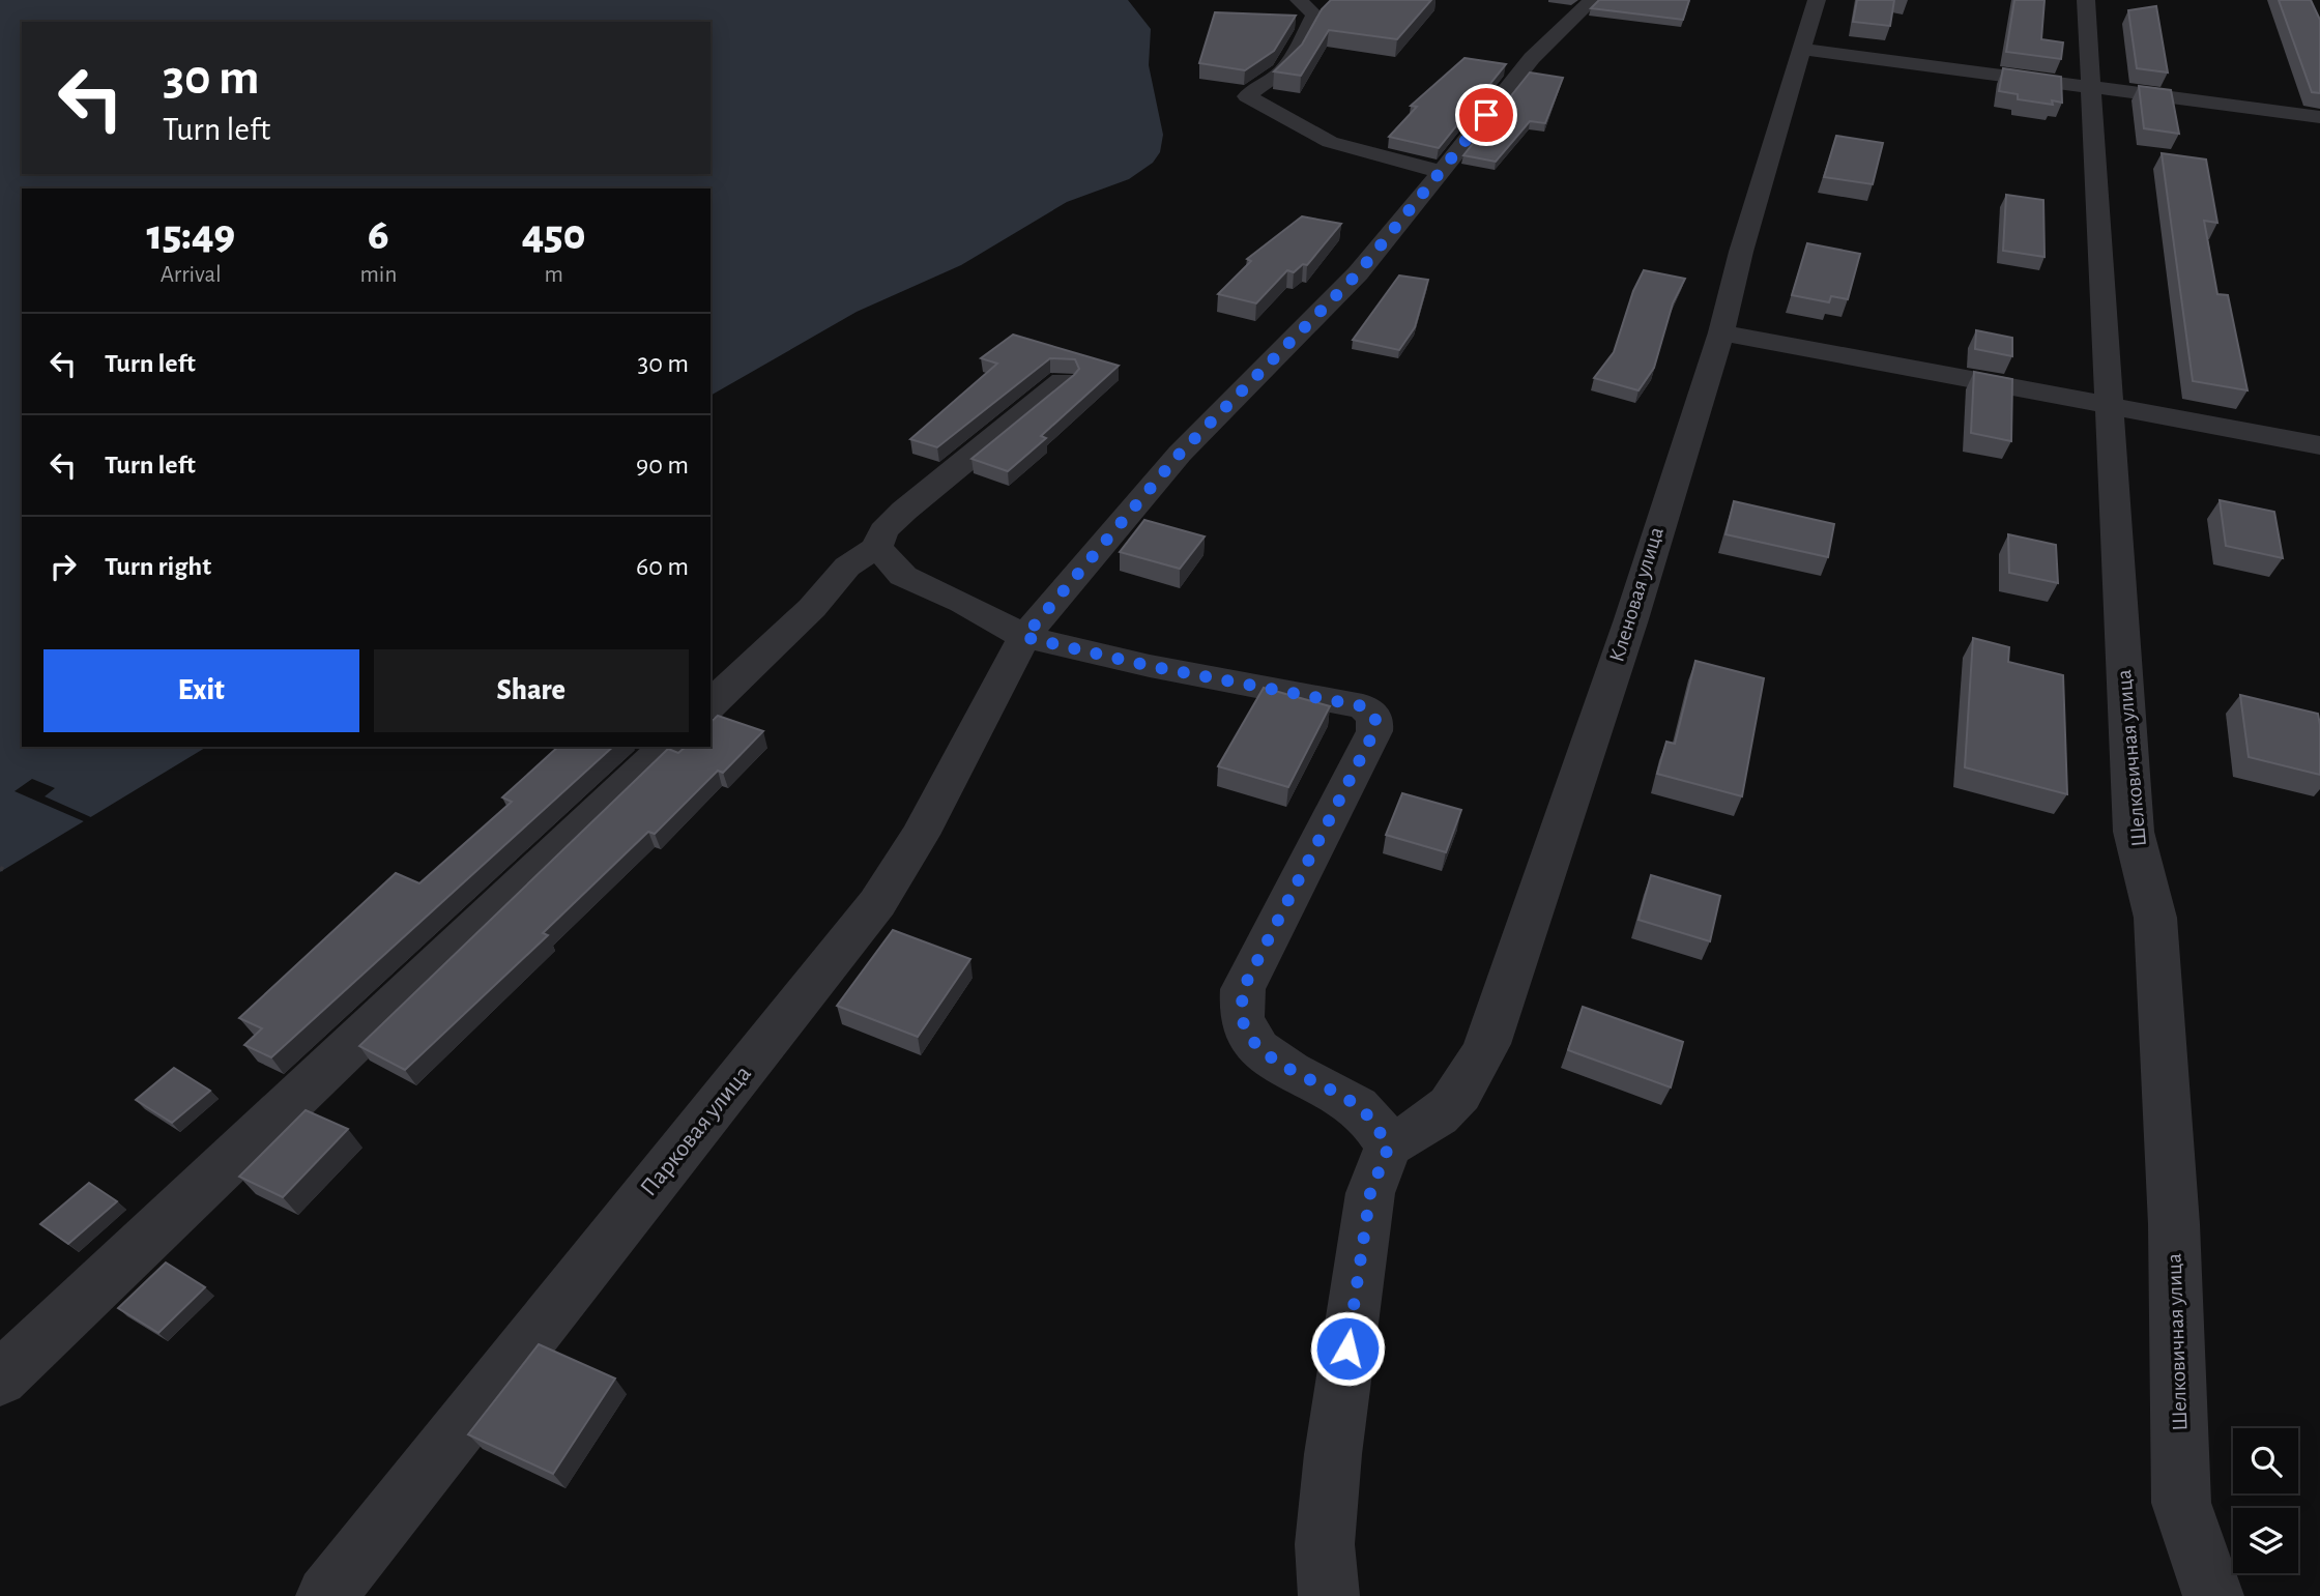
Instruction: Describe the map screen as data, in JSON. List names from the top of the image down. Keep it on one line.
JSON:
{"streets":{"street":["Кленовая улица","Шелковичная улица","Парковая улица"]},"page":{"turn":["30 m","Turn left"],"eta":["15:49","Arrival","6","min","450","m"],"list":[{"name":"Turn left","value":"30 m"},{"name":"Turn left","value":"90 m"},{"name":"Turn right","value":"60 m"}],"buttons":["Exit","Share"]}}
